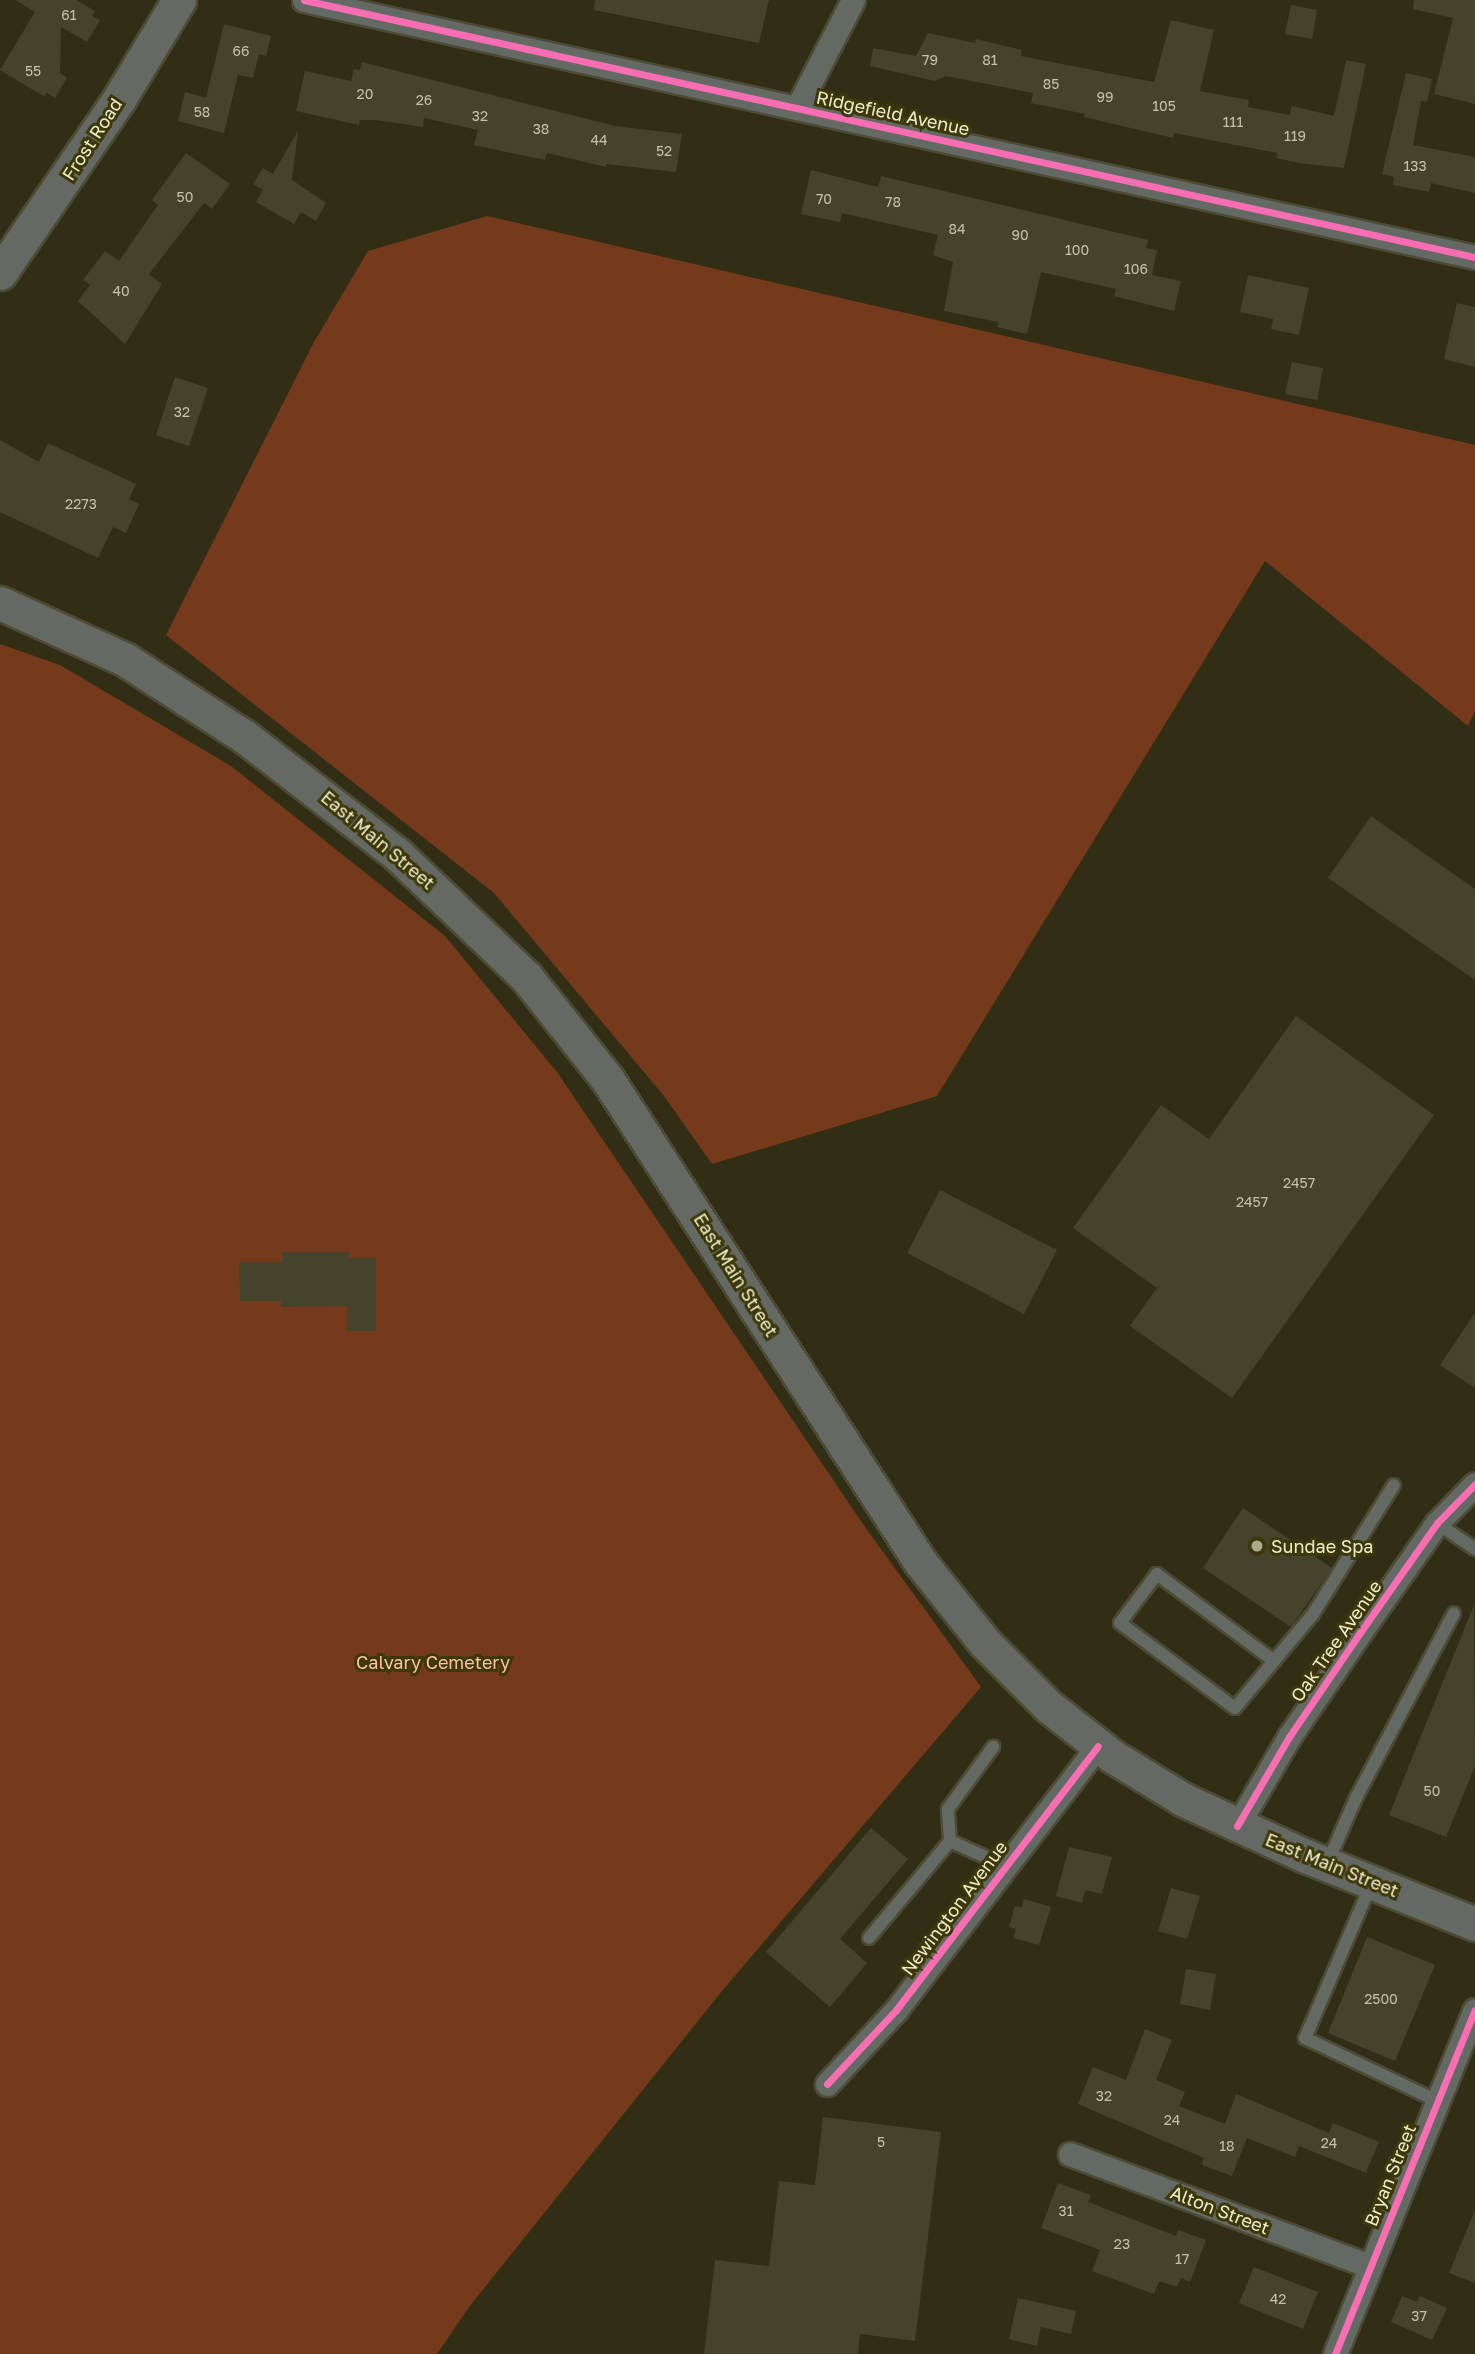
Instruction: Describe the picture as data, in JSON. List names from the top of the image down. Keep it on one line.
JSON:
{"streets":{"main road":["Frost Road","East Main Street"],"street":["Ridgefield Avenue","Oak Tree Avenue","Newington Avenue","Bryan Street","Alton Street"]},"crossings":[["East Main Street","Oak Tree Avenue"],["East Main Street","Newington Avenue"],["Bryan Street","Alton Street"]],"parks":["Calvary Cemetery"],"places":["Sundae Spa"],"house_numbers":["61","66","79","81","55","85","20","99","26","105","58","32","111","38","119","44","52","133","50","70","78","84","90","100","106","40","32","2273","2457","2457","50","2500","32","24","5","24","18","31","23","17","42","37"]}
